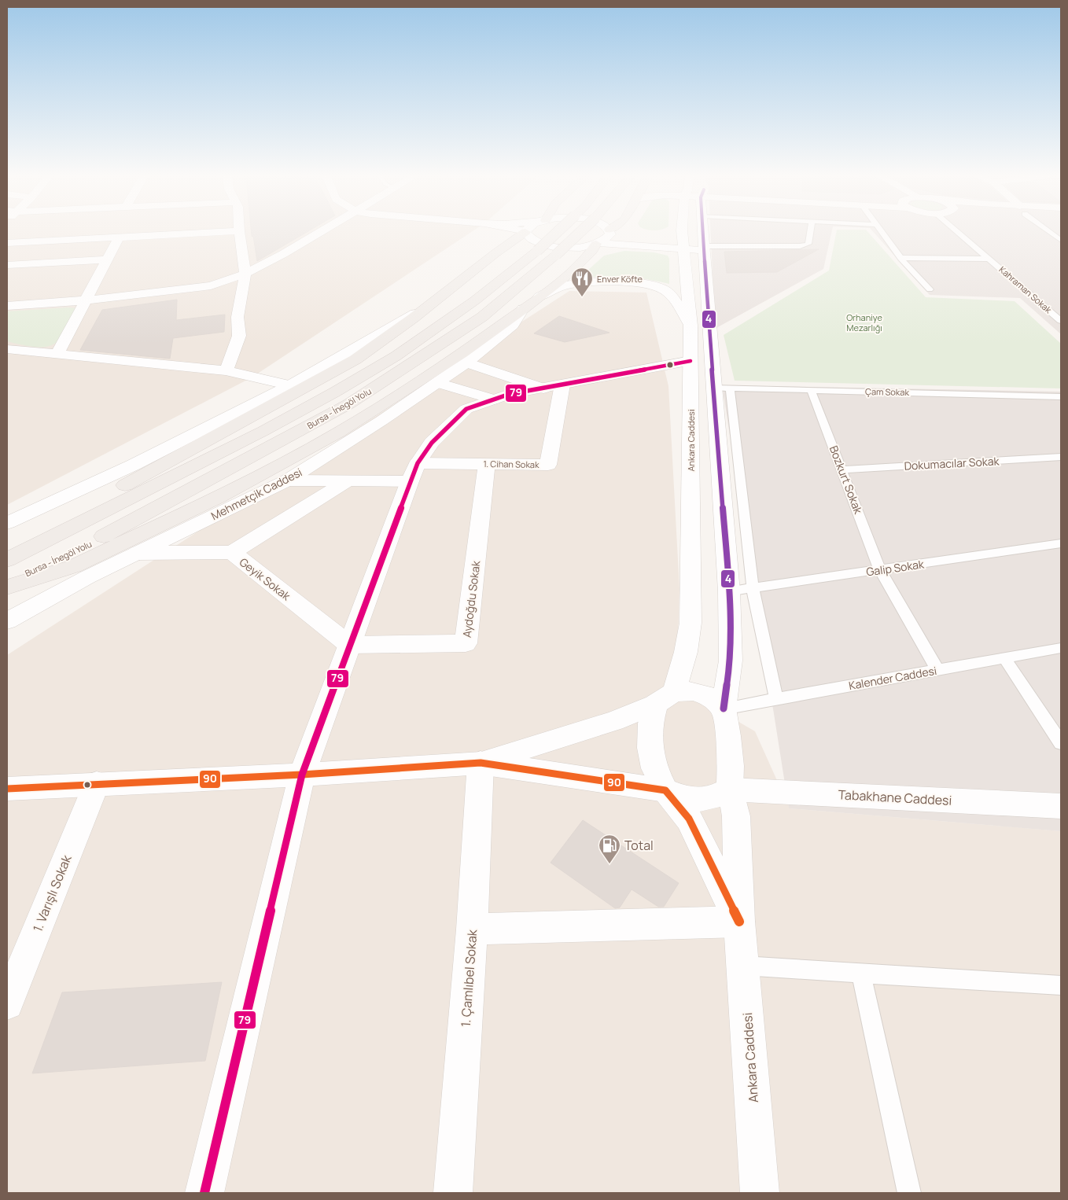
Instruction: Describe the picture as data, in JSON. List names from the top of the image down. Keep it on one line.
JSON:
{"streets":{"highway":["Bursa - İnegöl Yolu"],"street":["Ankara Caddesi","1. Cihan Sokak","Mehmetçik Caddesi","Geyik Sokak","Aydoğdu Sokak","Tabakhane Caddesi","1. Varışlı Sokak","1. Çamlıbel Sokak"],"lane":["Kahraman Sokak","Çam Sokak","Dokumacılar Sokak","Bozkurt Sokak","Galip Sokak","Kalender Caddesi"]},"crossings":[["Çam Sokak","Bozkurt Sokak"],["Ankara Caddesi","Kalender Caddesi"],["Ankara Caddesi","Tabakhane Caddesi"],["Dokumacılar Sokak","Bozkurt Sokak"],["1. Cihan Sokak","Aydoğdu Sokak"],["Bozkurt Sokak","Galip Sokak"],["Bozkurt Sokak","Kalender Caddesi"],["Geyik Sokak","Aydoğdu Sokak"],["Kalender Caddesi","Tabakhane Caddesi"]],"parks":["Orhaniye Mezarlığı"],"places":{"restaurant":["Enver Köfte"],"fuel station":["Total"]},"lines":["transit line 4","transit line 79","transit line 90"]}
